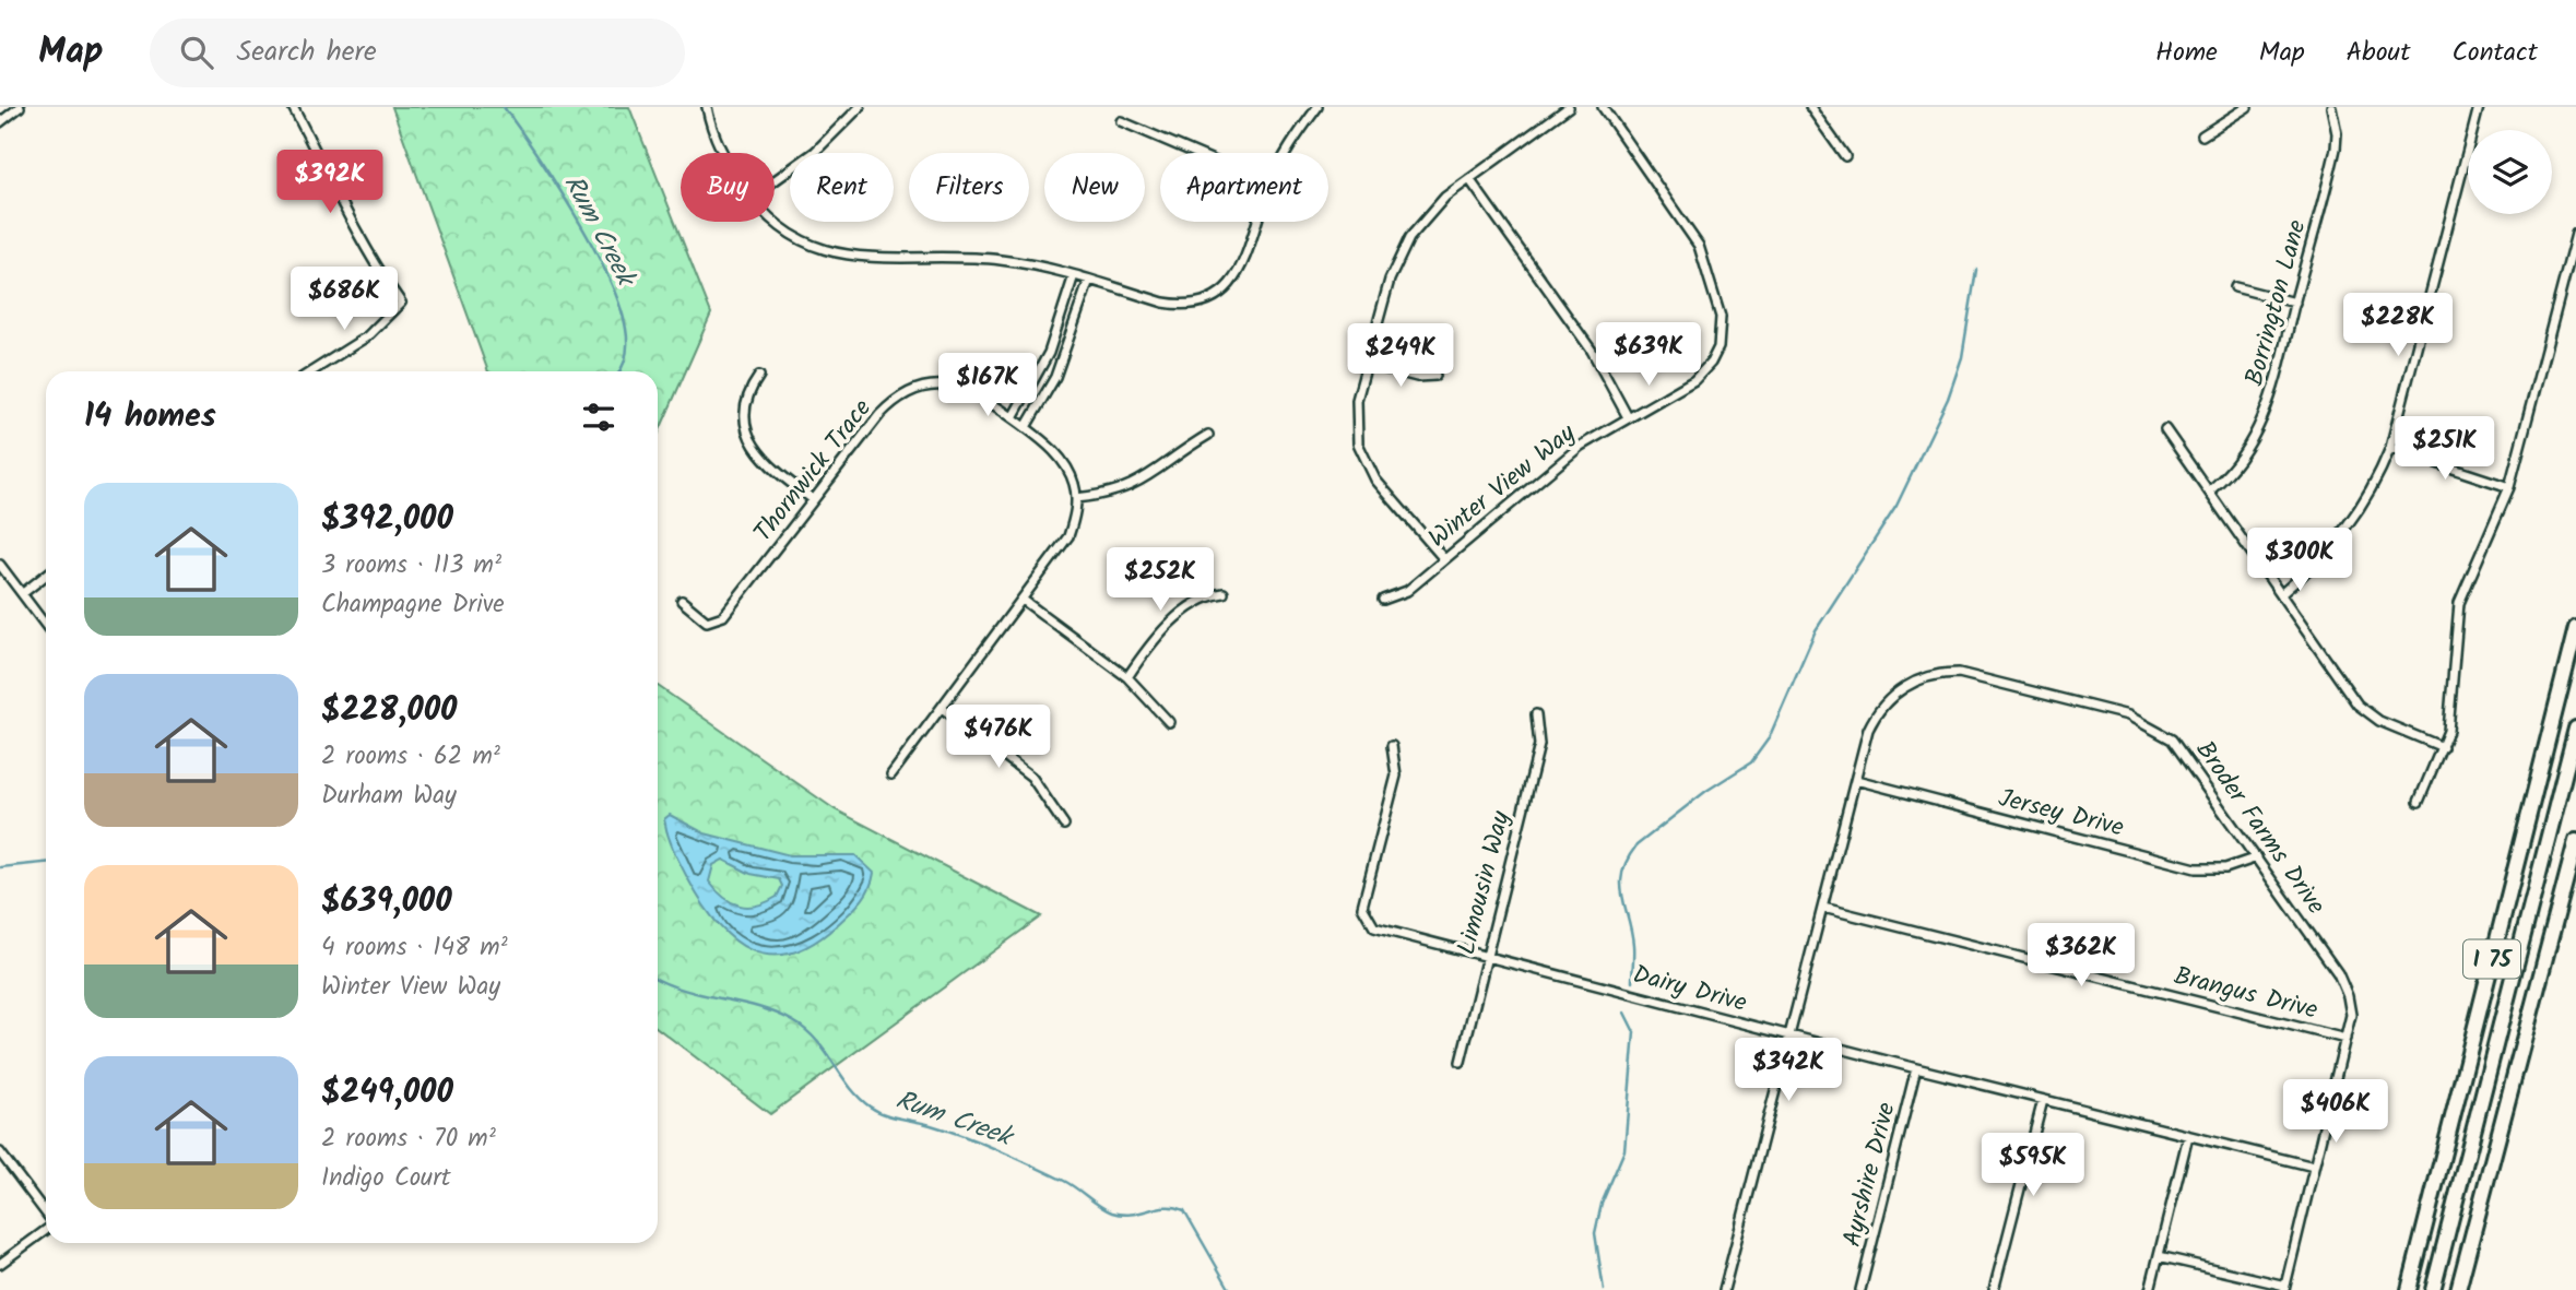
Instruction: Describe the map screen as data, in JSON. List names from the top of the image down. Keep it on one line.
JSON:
{"streets":{"highway":["I 75"],"street":["Borrington Lane","Thornwick Trace","Winter View Way","Jersey Drive","Broder Farms Drive","Limousin Way","Dairy Drive","Brangus Drive","Ayrshire Drive"]},"crossings":[["Jersey Drive","Broder Farms Drive"],["Broder Farms Drive","Dairy Drive"],["Broder Farms Drive","Brangus Drive"],["Limousin Way","Dairy Drive"],["Dairy Drive","Ayrshire Drive"]],"water":["Rum Creek"],"page":{"header":"Map","search":"Search here","nav":["Home","Map","About","Contact"],"price":["$392K","$686K","$228K","$639K","$249K","$167K","$251K","$300K","$252K","$476K","$362K","$342K","$406K","$595K"],"chip":["Buy","Rent","Filters","New","Apartment"],"heading":"14 homes","list":[{"name":"$392,000","note":"3 rooms · 113 m² · Champagne Drive"},{"name":"$228,000","note":"2 rooms · 62 m² · Durham Way"},{"name":"$639,000","note":"4 rooms · 148 m² · Winter View Way"},{"name":"$249,000","note":"2 rooms · 70 m² · Indigo Court"}]}}
